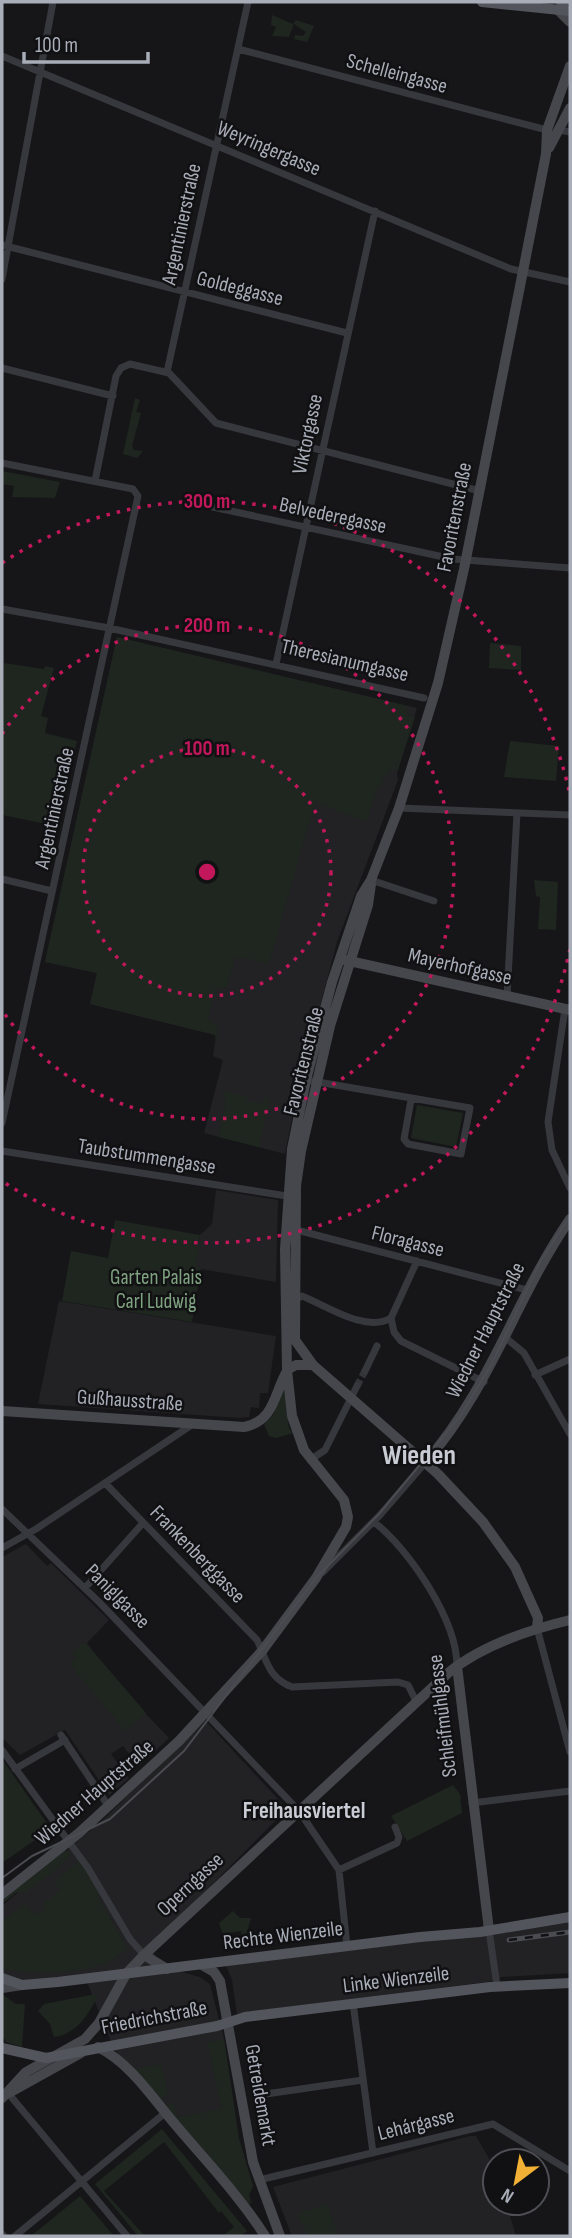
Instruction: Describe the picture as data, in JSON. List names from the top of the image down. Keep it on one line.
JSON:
{"streets":{"main road":["Favoritenstraße","Mayerhofgasse","Wiedner Hauptstraße","Gußhausstraße","Schleifmühlgasse","Operngasse","Rechte Wienzeile","Linke Wienzeile","Friedrichstraße","Getreidemarkt"],"street":["Schelleingasse","Weyringergasse","Argentinierstraße","Goldeggasse","Viktorgasse","Belvederegasse","Theresianumgasse","Taubstummengasse","Floragasse","Frankenberggasse","Paniglgasse","Lehárgasse"]},"crossings":[["Schelleingasse","Argentinierstraße"],["Schelleingasse","Favoritenstraße"],["Weyringergasse","Argentinierstraße"],["Weyringergasse","Viktorgasse"],["Weyringergasse","Favoritenstraße"],["Argentinierstraße","Goldeggasse"],["Argentinierstraße","Theresianumgasse"],["Goldeggasse","Viktorgasse"],["Viktorgasse","Belvederegasse"],["Viktorgasse","Theresianumgasse"],["Belvederegasse","Favoritenstraße"],["Favoritenstraße","Theresianumgasse"],["Favoritenstraße","Mayerhofgasse"],["Favoritenstraße","Taubstummengasse"],["Favoritenstraße","Floragasse"],["Favoritenstraße","Wiedner Hauptstraße"],["Favoritenstraße","Gußhausstraße"],["Favoritenstraße","Operngasse"],["Floragasse","Wiedner Hauptstraße"],["Wiedner Hauptstraße","Frankenberggasse"],["Wiedner Hauptstraße","Paniglgasse"],["Wiedner Hauptstraße","Schleifmühlgasse"],["Frankenberggasse","Operngasse"],["Paniglgasse","Operngasse"],["Schleifmühlgasse","Operngasse"],["Schleifmühlgasse","Rechte Wienzeile"],["Operngasse","Rechte Wienzeile"],["Operngasse","Friedrichstraße"],["Rechte Wienzeile","Getreidemarkt"],["Linke Wienzeile","Friedrichstraße"],["Linke Wienzeile","Getreidemarkt"],["Friedrichstraße","Getreidemarkt"],["Getreidemarkt","Lehárgasse"]],"districts":["Wieden","Freihausviertel"],"parks":["Garten Palais Carl Ludwig"],"scale_bar":"100 m","north":"bottom left","rings":["300 m","200 m","100 m"]}
